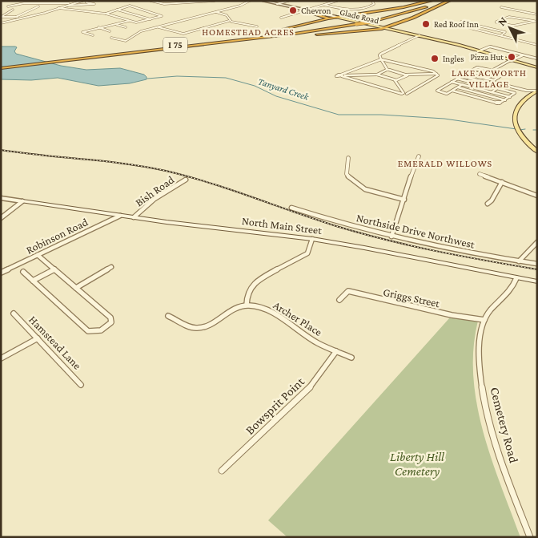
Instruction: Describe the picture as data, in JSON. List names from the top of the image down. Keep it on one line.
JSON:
{"streets":{"highway":["I 75"],"main road":["Glade Road","North Main Street"],"street":["Bish Road","Northside Drive Northwest","Robinson Road","Griggs Street","Archer Place","Hamstead Lane","Bowsprit Point","Cemetery Road"]},"crossings":[["Bish Road","North Main Street"],["North Main Street","Robinson Road"],["North Main Street","Cemetery Road"],["Griggs Street","Cemetery Road"],["Archer Place","Bowsprit Point"]],"districts":["HOMESTEAD ACRES","LAKE ACWORTH VILLAGE","EMERALD WILLOWS"],"water":["Tanyard Creek"],"parks":["Liberty Hill Cemetery"],"places":["Chevron","Red Roof Inn","Pizza Hut","Ingles"],"north":"top left"}
